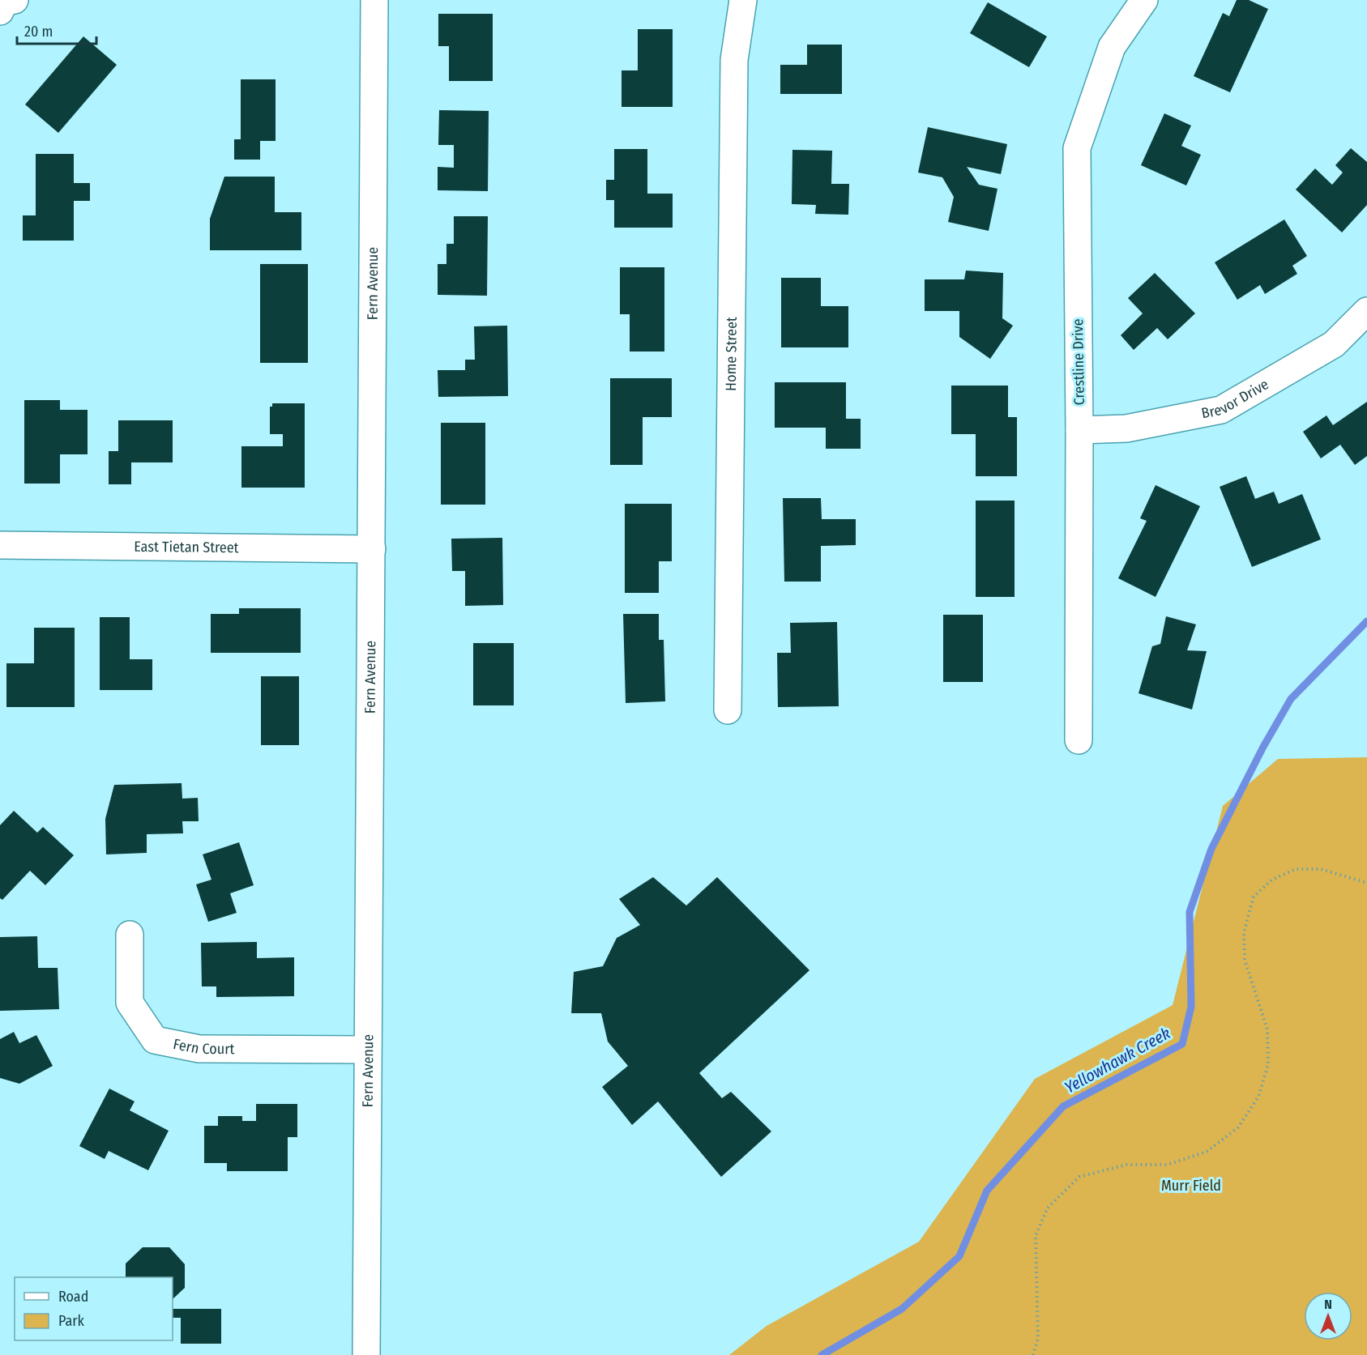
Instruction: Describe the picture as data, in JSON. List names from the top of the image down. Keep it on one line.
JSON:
{"streets":{"street":["Fern Avenue","Home Street","Crestline Drive","Brevor Drive","East Tietan Street","Fern Court"]},"crossings":[["Fern Avenue","East Tietan Street"],["Fern Avenue","Fern Court"],["Crestline Drive","Brevor Drive"]],"water":["Yellowhawk Creek"],"parks":["Murr Field"],"legend":["Road","Park"],"scale_bar":"20 m","north":"top"}
